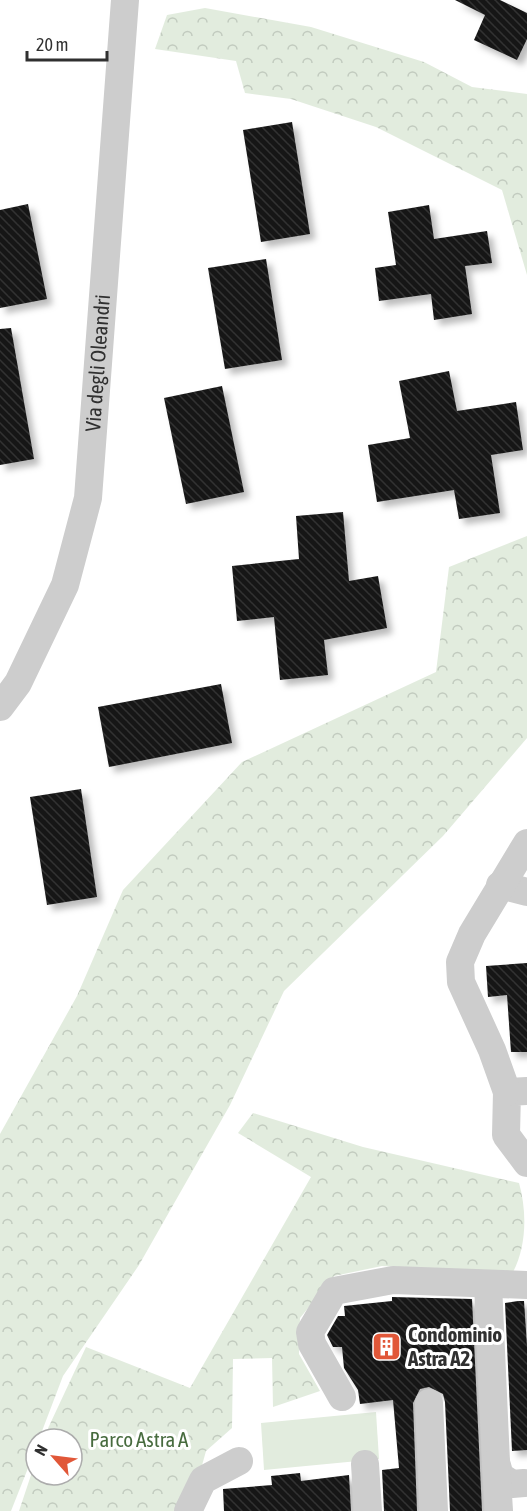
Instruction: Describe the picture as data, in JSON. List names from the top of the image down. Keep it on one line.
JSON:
{"streets":{"street":["Via degli Oleandri"]},"parks":["Parco Astra A"],"places":{"building":["Condominio Astra A2"]},"scale_bar":"20 m","north":"top left"}
